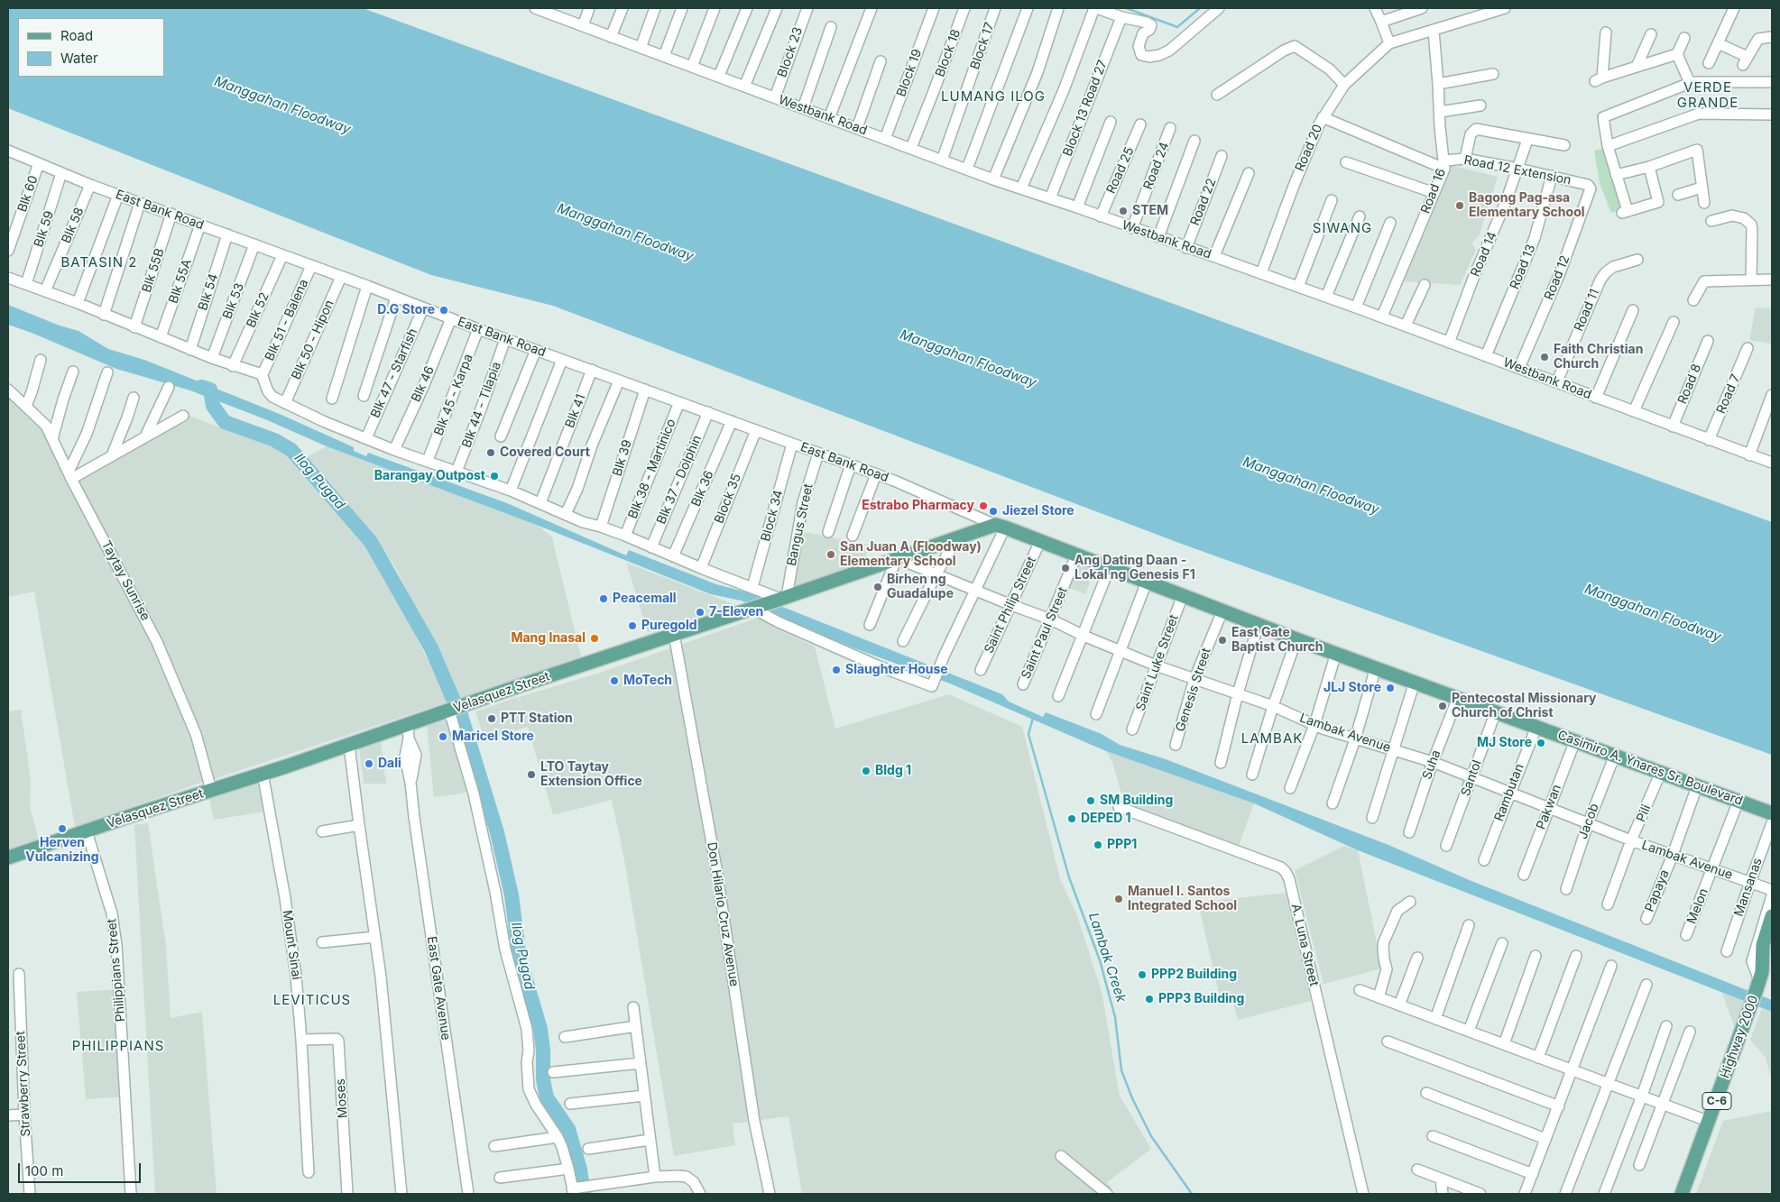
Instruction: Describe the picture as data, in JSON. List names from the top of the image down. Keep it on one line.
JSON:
{"streets":{"main road":["Velasquez Street","Casimiro A. Ynares Sr. Boulevard","Highway 2000","C-6"],"street":["Block 17","Block 23","Block 18","Block 19","Block 13 Road 27","Westbank Road","Road 20","Road 24","Road 25","Road 12 Extension","Road 16","Blk 60","Road 22","East Bank Road","Blk 58","Blk 59","Road 14","Road 13","Blk 55B","Road 12","Blk 55A","Blk 54","Blk 53","Blk 52","Road 11","Blk 51 - Balena","Blk 50 - Hipon","Blk 47 - Starfish","Blk 46","Road 8","Road 7","Blk 45 - Karpa","Blk 44 - Tilapia","Blk 41","Blk 39","Blk 38 - Martinico","Blk 37 - Dolphin","Blk 36","Block 35","Block 34","Bangus Street","Taytay Sunrise","Saint Philip Street","Saint Paul Street","Saint Luke Street","Genesis Street","Lambak Avenue","Suha","Santol","Rambutan","Pakwan","Pili","Jacob","Mansanas","Papaya","Melon","Don Hilario Cruz Avenue","Mount Sinai","A. Luna Street","Philippians Street","East Gate Avenue","Strawberry Street","Moses"]},"crossings":[["Block 17","Westbank Road"],["Block 23","Westbank Road"],["Block 18","Westbank Road"],["Block 19","Westbank Road"],["Block 13 Road 27","Westbank Road"],["Westbank Road","Road 20"],["Westbank Road","Road 24"],["Westbank Road","Road 25"],["Westbank Road","Road 16"],["Westbank Road","Road 22"],["Westbank Road","Road 14"],["Westbank Road","Road 13"],["Westbank Road","Road 12"],["Westbank Road","Road 11"],["Westbank Road","Road 8"],["Westbank Road","Road 7"],["Road 12 Extension","Road 16"],["Road 12 Extension","Road 14"],["Road 12 Extension","Road 13"],["Road 12 Extension","Road 12"],["Blk 60","East Bank Road"],["East Bank Road","Blk 58"],["East Bank Road","Blk 59"],["East Bank Road","Blk 55B"],["East Bank Road","Blk 55A"],["East Bank Road","Blk 54"],["East Bank Road","Blk 53"],["East Bank Road","Blk 52"],["East Bank Road","Blk 51 - Balena"],["East Bank Road","Blk 50 - Hipon"],["East Bank Road","Blk 47 - Starfish"],["East Bank Road","Blk 46"],["East Bank Road","Blk 45 - Karpa"],["East Bank Road","Blk 44 - Tilapia"],["East Bank Road","Blk 41"],["East Bank Road","Blk 39"],["East Bank Road","Blk 38 - Martinico"],["East Bank Road","Blk 37 - Dolphin"],["East Bank Road","Blk 36"],["East Bank Road","Block 35"],["East Bank Road","Block 34"],["East Bank Road","Bangus Street"],["East Bank Road","Velasquez Street"],["East Bank Road","Casimiro A. Ynares Sr. Boulevard"],["Bangus Street","Velasquez Street"],["Taytay Sunrise","Velasquez Street"],["Saint Philip Street","Lambak Avenue"],["Saint Philip Street","Casimiro A. Ynares Sr. Boulevard"],["Saint Paul Street","Lambak Avenue"],["Saint Paul Street","Casimiro A. Ynares Sr. Boulevard"],["Saint Luke Street","Lambak Avenue"],["Saint Luke Street","Casimiro A. Ynares Sr. Boulevard"],["Genesis Street","Lambak Avenue"],["Genesis Street","Casimiro A. Ynares Sr. Boulevard"],["Velasquez Street","Lambak Avenue"],["Velasquez Street","Casimiro A. Ynares Sr. Boulevard"],["Velasquez Street","Don Hilario Cruz Avenue"],["Velasquez Street","Mount Sinai"],["Velasquez Street","Philippians Street"],["Velasquez Street","East Gate Avenue"],["Lambak Avenue","Suha"],["Lambak Avenue","Santol"],["Lambak Avenue","Rambutan"],["Lambak Avenue","Pakwan"],["Lambak Avenue","Pili"],["Lambak Avenue","Jacob"],["Lambak Avenue","Mansanas"],["Lambak Avenue","Papaya"],["Lambak Avenue","Melon"],["Suha","Casimiro A. Ynares Sr. Boulevard"],["Casimiro A. Ynares Sr. Boulevard","Santol"],["Casimiro A. Ynares Sr. Boulevard","Rambutan"],["Casimiro A. Ynares Sr. Boulevard","Pakwan"],["Casimiro A. Ynares Sr. Boulevard","Pili"],["Casimiro A. Ynares Sr. Boulevard","Jacob"],["Casimiro A. Ynares Sr. Boulevard","Papaya"],["Casimiro A. Ynares Sr. Boulevard","Melon"],["Mount Sinai","Moses"]],"districts":["VERDE GRANDE","LUMANG ILOG","SIWANG","BATASIN 2","LAMBAK","LEVITICUS","PHILIPPIANS"],"water":["Manggahan Floodway","Ilog Pugad","Lambak Creek"],"places":["Bagong Pag-asa Elementary School","STEM","D.G Store","Faith Christian Church","Covered Court","Barangay Outpost","Estrabo Pharmacy","Jiezel Store","San Juan A (Floodway) Elementary School","Ang Dating Daan - Lokal ng Genesis F1","Birhen ng Guadalupe","Peacemall","7-Eleven","Puregold","Mang Inasal","East Gate Baptist Church","Slaughter House","MoTech","JLJ Store","Pentecostal Missionary Church of Christ","PTT Station","Maricel Store","MJ Store","Dali","Bldg 1","LTO Taytay Extension Office","SM Building","DEPED 1","Herven Vulcanizing","PPP1","Manuel I. Santos Integrated School","PPP2 Building","PPP3 Building"],"legend":["Road","Water"],"scale_bar":"100 m"}
